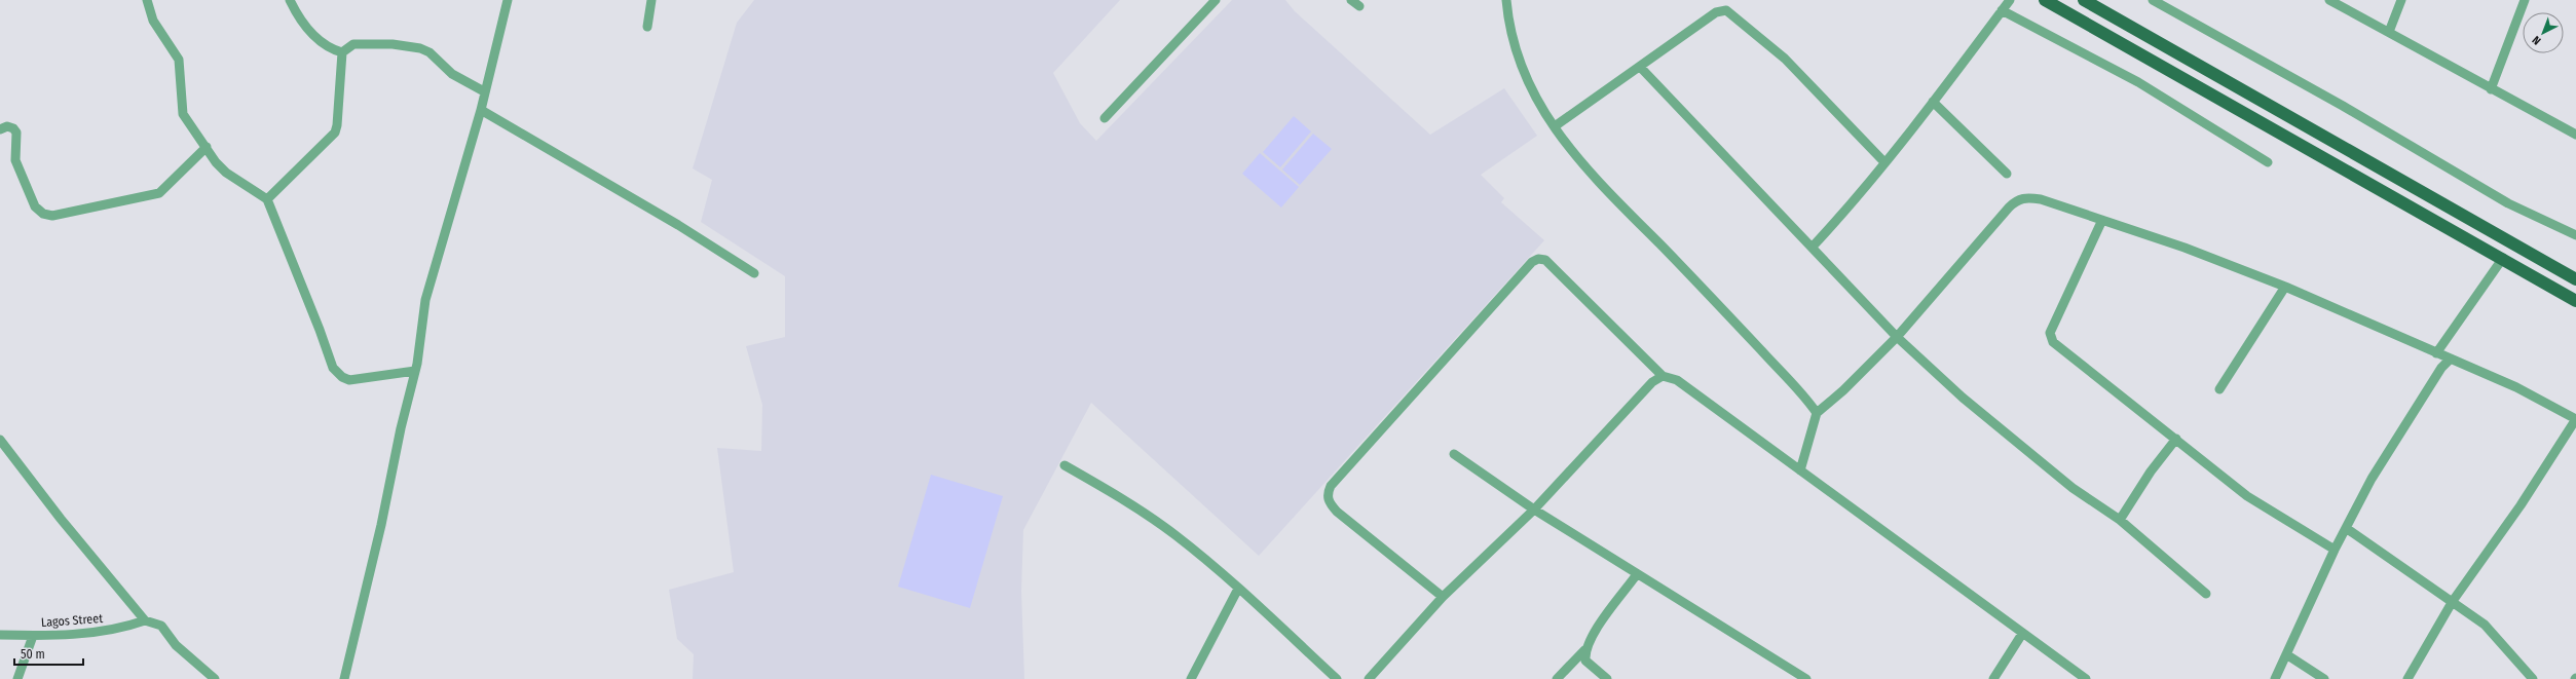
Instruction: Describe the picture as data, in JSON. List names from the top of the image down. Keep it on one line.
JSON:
{"streets":{"street":["Lagos Street"]},"scale_bar":"50 m","north":"bottom left"}
